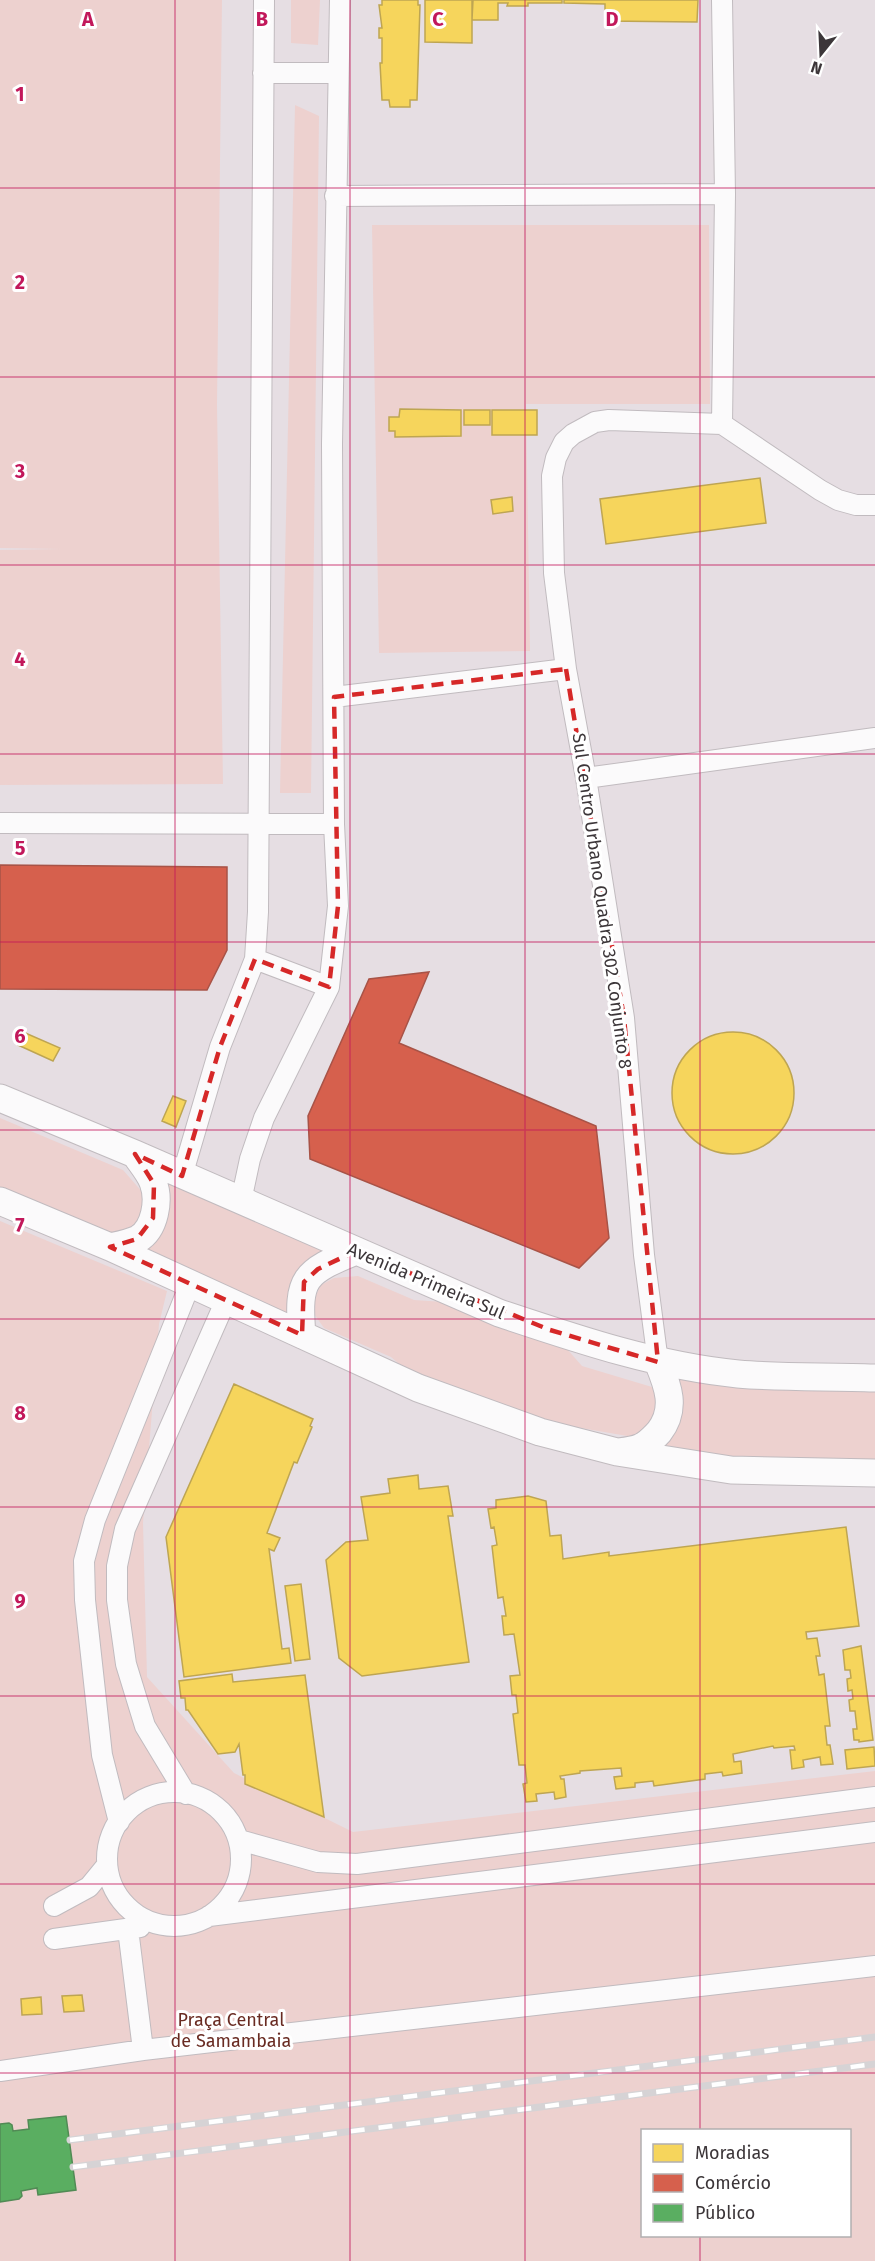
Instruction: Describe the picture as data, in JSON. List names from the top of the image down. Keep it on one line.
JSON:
{"streets":{"main road":["Avenida Primeira Sul"],"street":["Sul Centro Urbano Quadra 302 Conjunto 8"]},"crossings":[["Sul Centro Urbano Quadra 302 Conjunto 8","Avenida Primeira Sul"]],"parks":["Praça Central de Samambaia"],"legend":["Moradias","Comércio","Público"],"north":"bottom","grid":{"columns":["A","B","C","D"],"rows":["1","2","3","4","5","6","7","8","9"]}}
